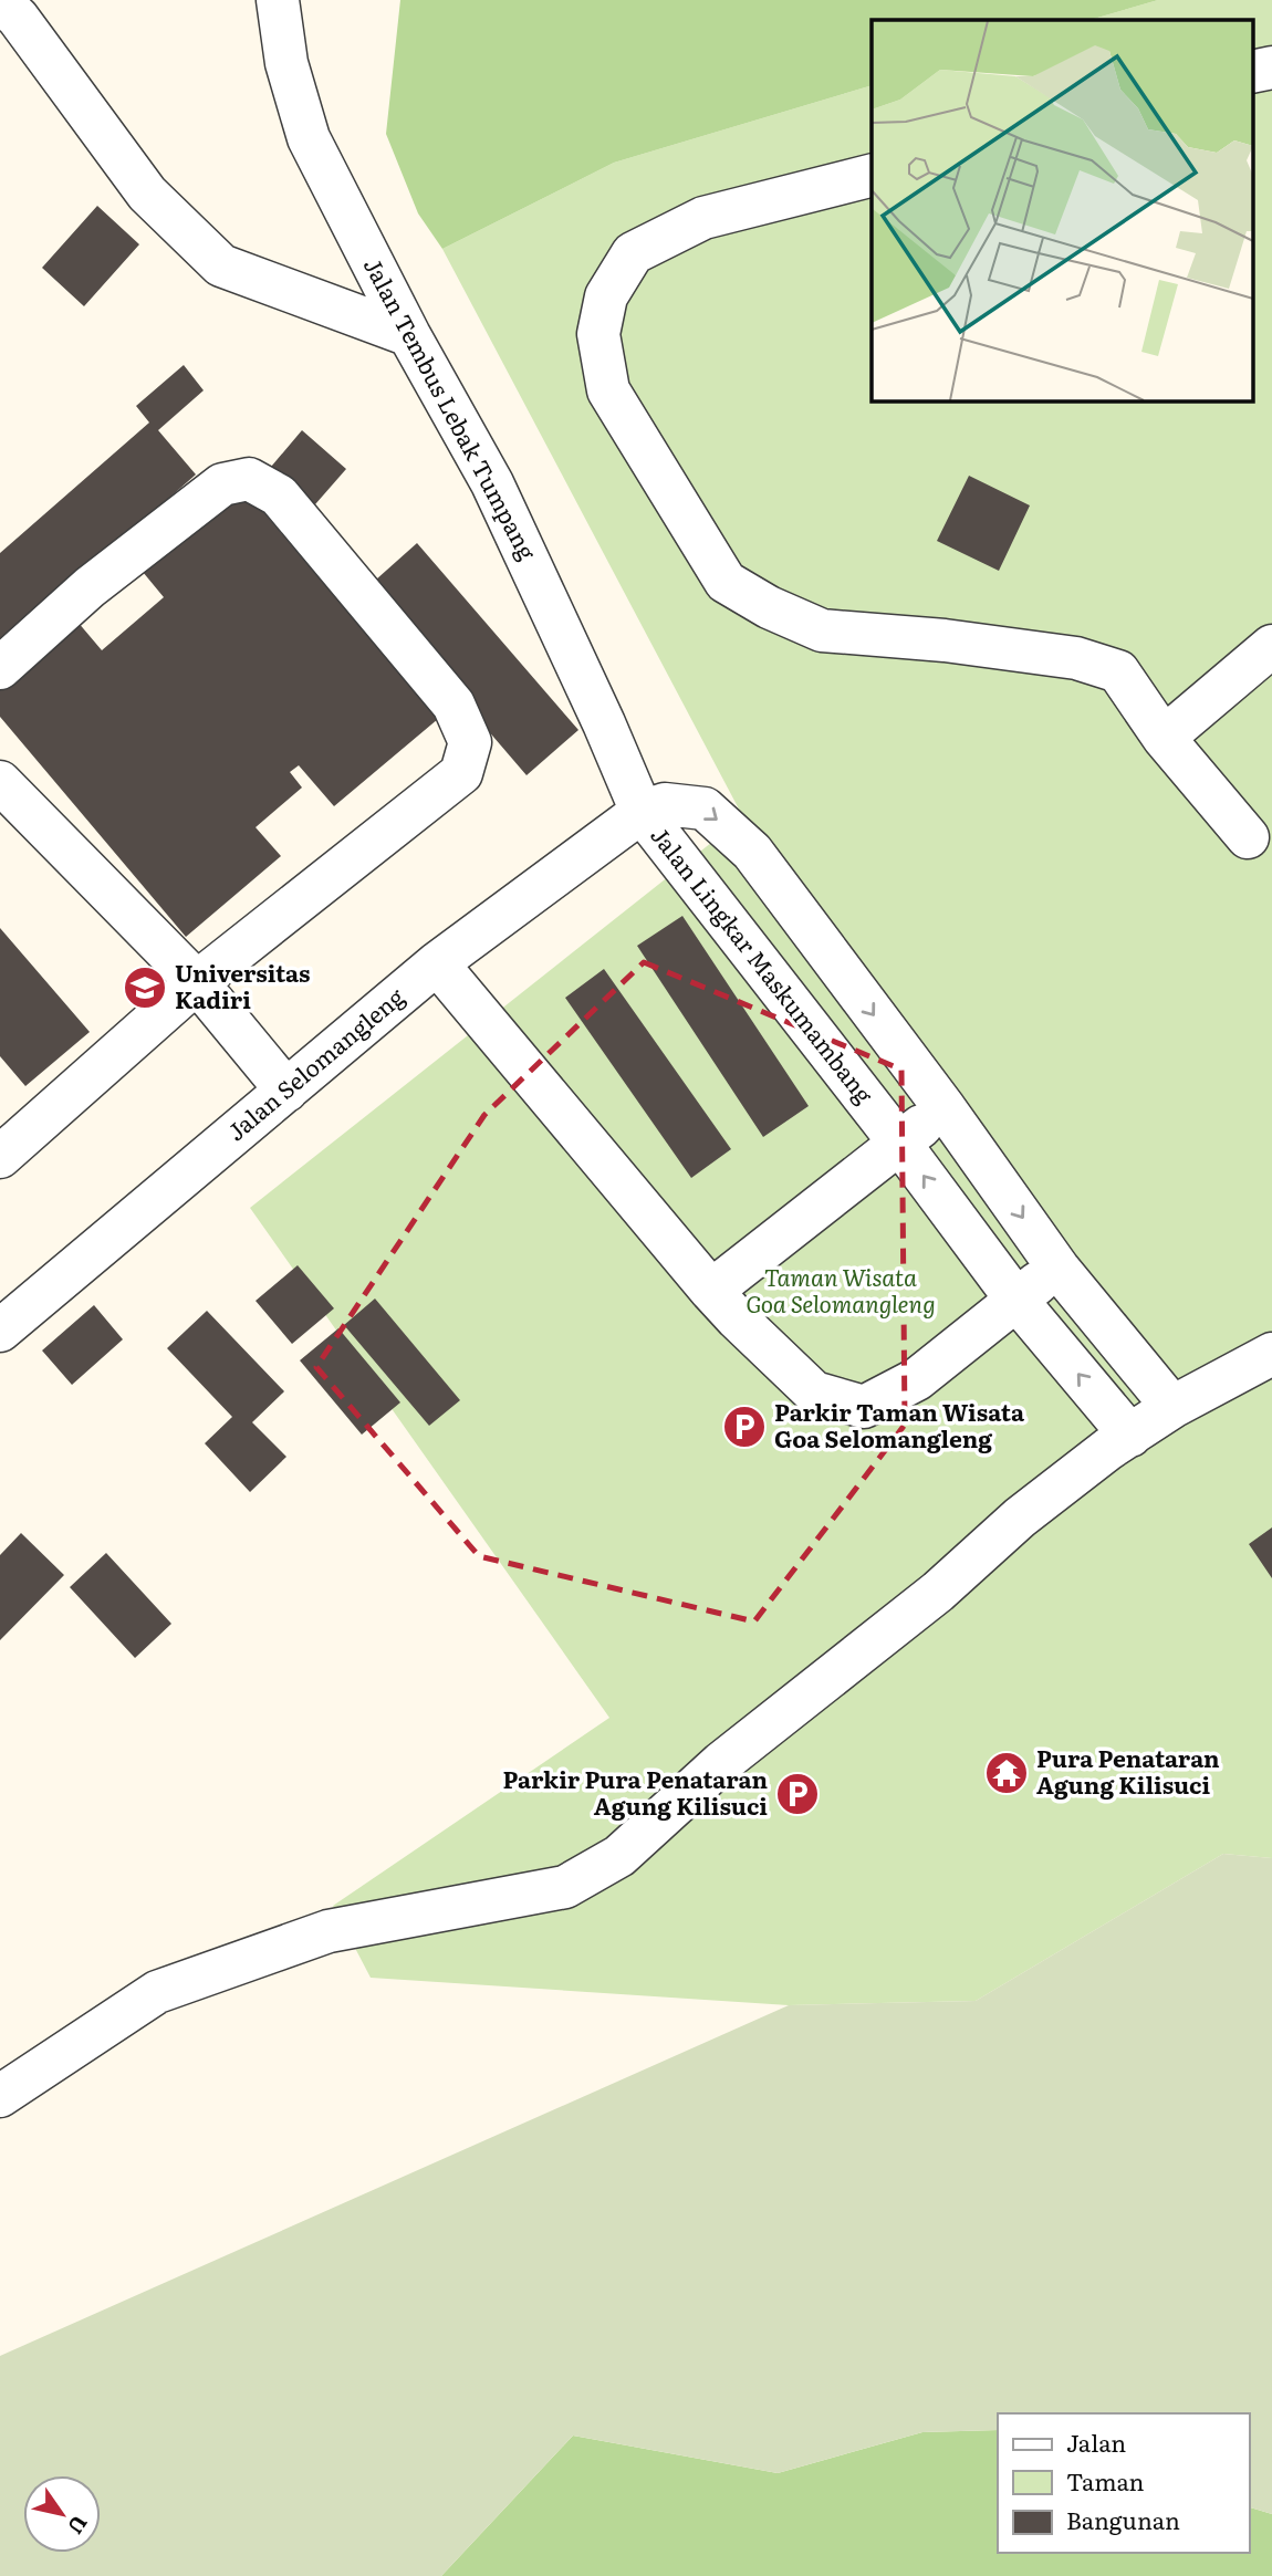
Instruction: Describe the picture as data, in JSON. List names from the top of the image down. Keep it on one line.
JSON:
{"streets":{"street":["Jalan Tembus Lebak Tumpang","Jalan Lingkar Maskumambang","Jalan Selomangleng"]},"crossings":[["Jalan Tembus Lebak Tumpang","Jalan Lingkar Maskumambang"],["Jalan Tembus Lebak Tumpang","Jalan Selomangleng"],["Jalan Lingkar Maskumambang","Jalan Selomangleng"]],"parks":["Taman Wisata Goa Selomangleng"],"places":{"school or university":["Universitas Kadiri"],"parking":["Parkir Taman Wisata Goa Selomangleng","Parkir Pura Penataran Agung Kilisuci"],"temple":["Pura Penataran Agung Kilisuci"]},"legend":["Jalan","Taman","Bangunan"],"north":"bottom right"}
